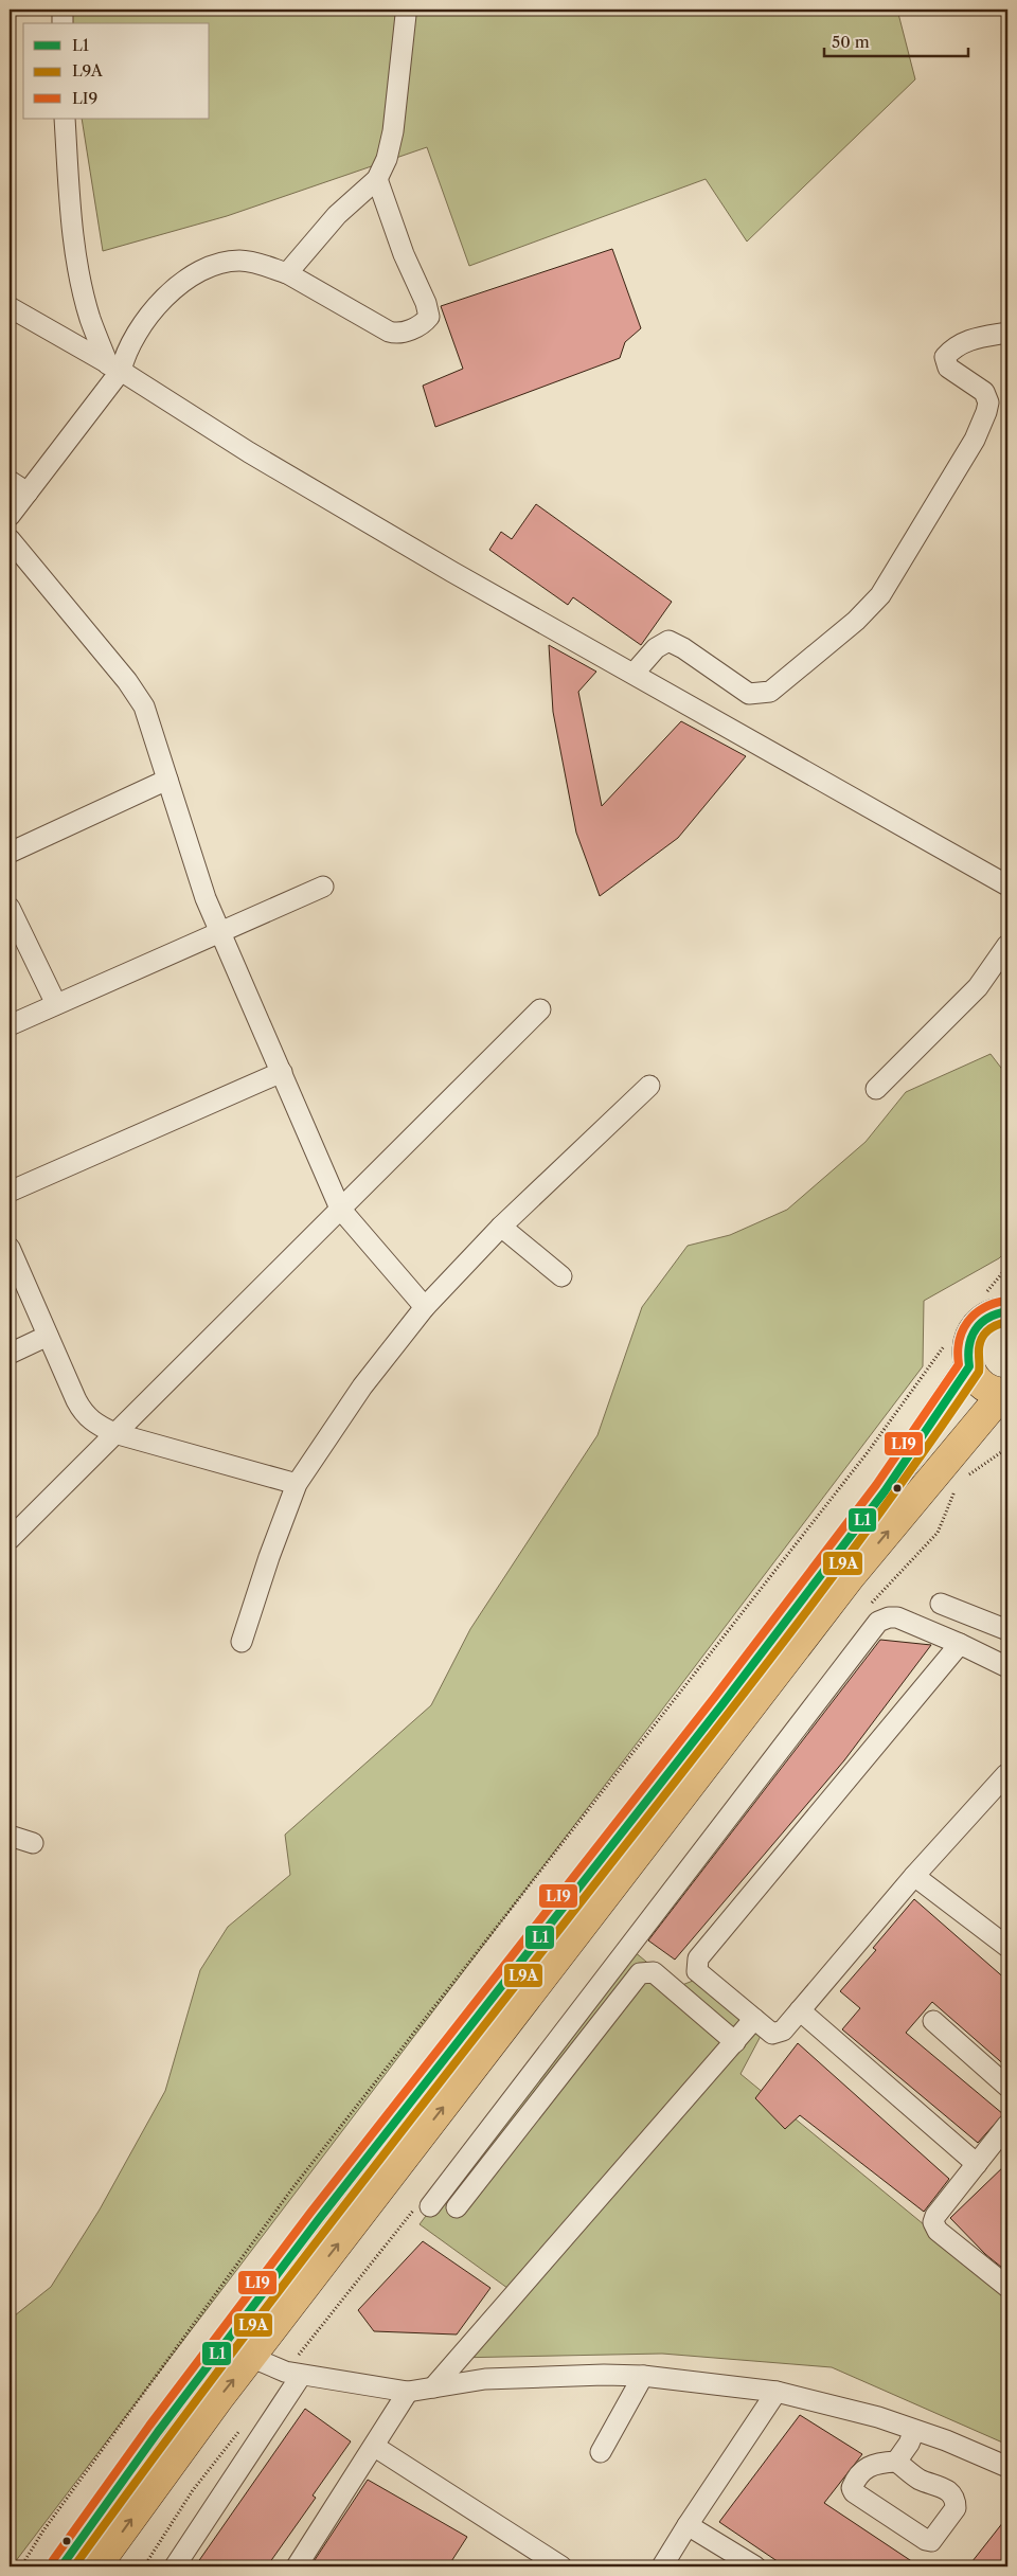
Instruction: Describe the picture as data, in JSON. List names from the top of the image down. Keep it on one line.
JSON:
{"lines":["transit line LI9","transit line L1","transit line L9A"],"legend":["L1","L9A","LI9"],"scale_bar":"50 m"}
